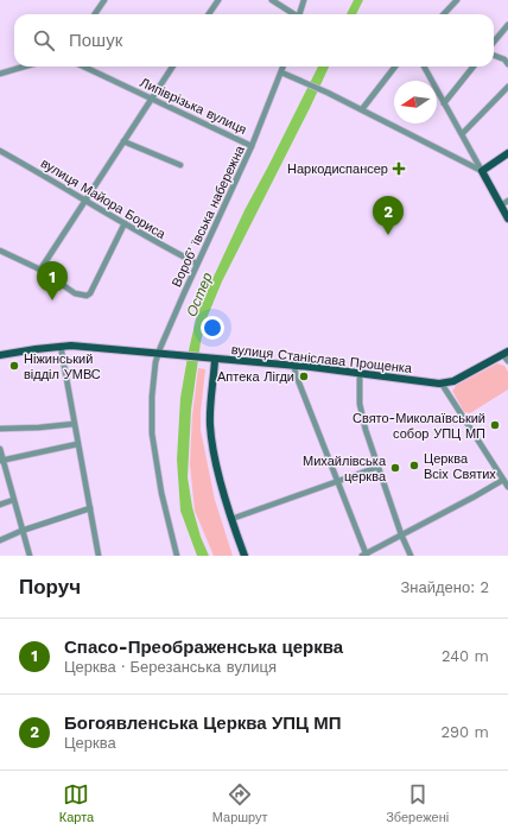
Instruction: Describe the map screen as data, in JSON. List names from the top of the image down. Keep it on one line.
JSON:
{"streets":{"main road":["вулиця Станіслава Прощенка"],"street":["Липіврізька вулиця","вулиця Майора Бориса","Воробʼївська набережна"]},"crossings":[["Липіврізька вулиця","Воробʼївська набережна"],["вулиця Майора Бориса","Воробʼївська набережна"],["Воробʼївська набережна","вулиця Станіслава Прощенка"]],"water":["Остер"],"places":{"health":["Наркодиспансер"],"other":["Ніжинський відділ УМВС","Аптека Лігди","Свято-Миколаївський собор УПЦ МП","Церква Всіх Святих","Михайлівська церква"]},"north":"left","page":{"search":"Пошук","pins":["2","1"],"heading":["Поруч","Знайдено: 2"],"list":[{"mark":"1","name":"Спасо-Преображенська церква","note":"Церква · Березанська вулиця","value":"240 m"},{"mark":"2","name":"Богоявленська Церква УПЦ МП","note":"Церква","value":"290 m"}],"nav":["Карта","Маршрут","Збережені"]}}
